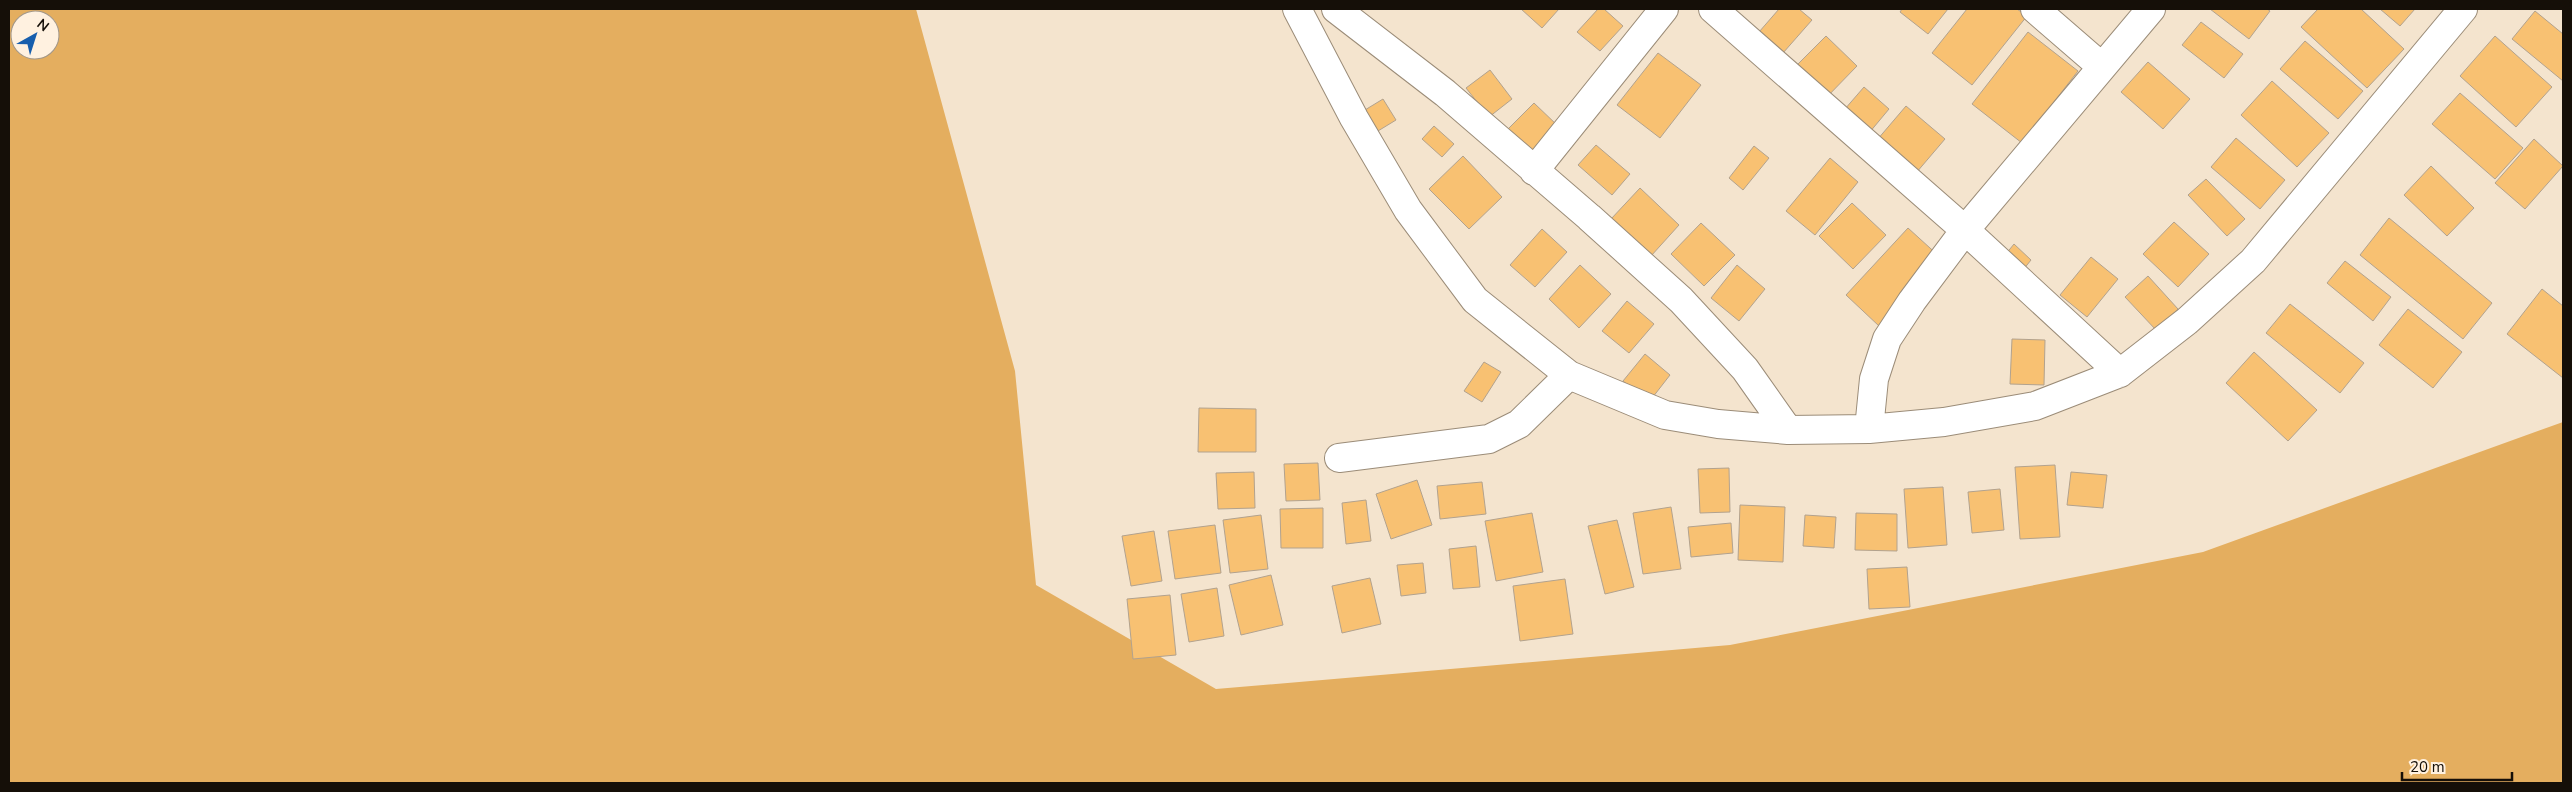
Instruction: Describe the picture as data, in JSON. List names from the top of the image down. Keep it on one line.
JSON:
{"scale_bar":"20 m","north":"top right"}
